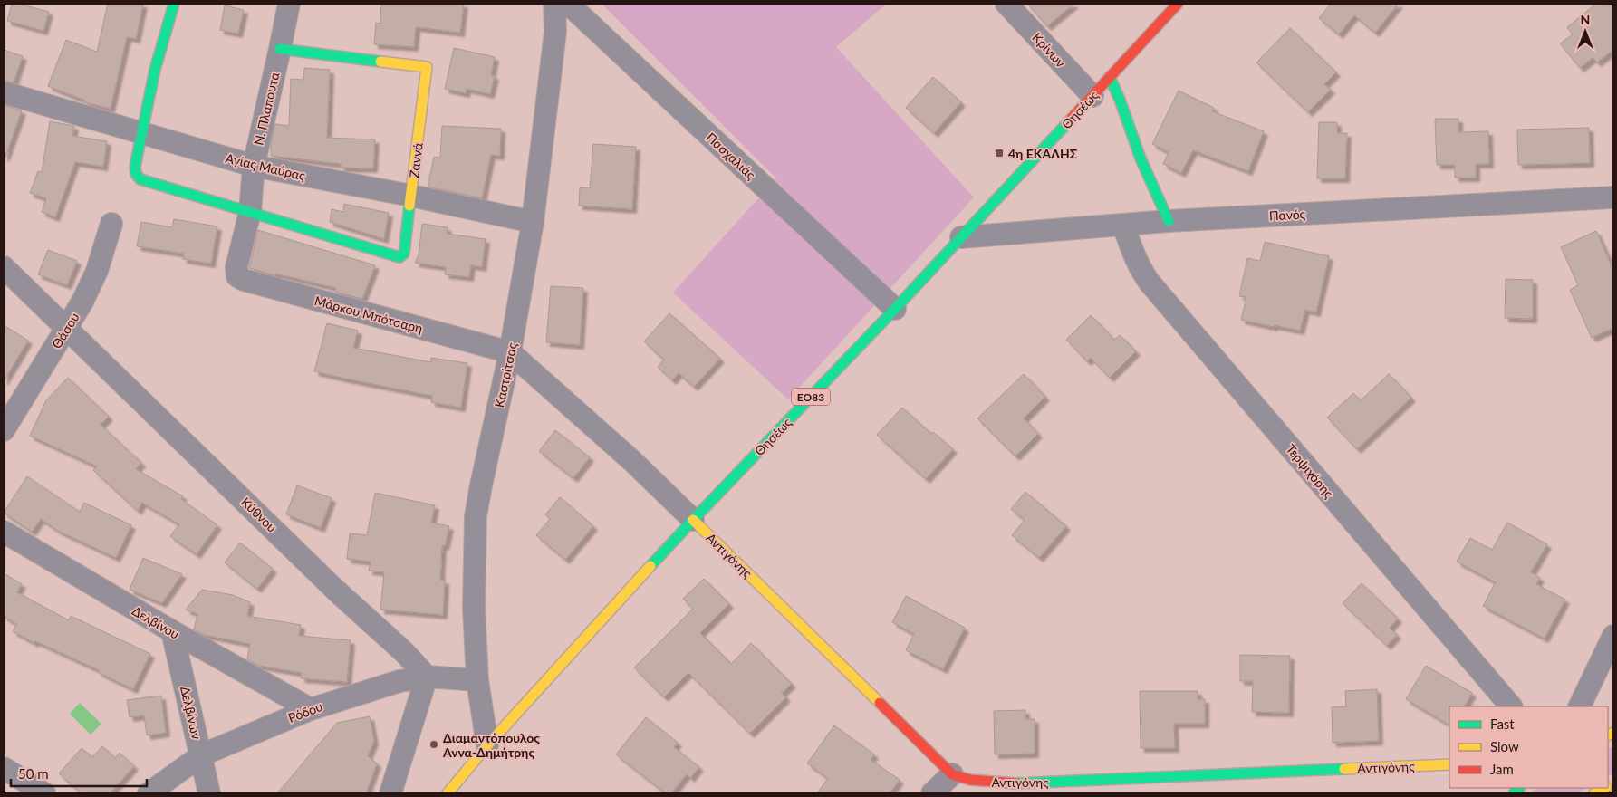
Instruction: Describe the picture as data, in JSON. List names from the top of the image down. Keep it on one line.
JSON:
{"streets":{"street":["Κρίνων","Ν. Πλαπουτα","Θησέως","Πασχαλιάς","Ζαννά","Αγίας Μαύρας","Πανός","Μάρκου Μπότσαρη","Θάσου","Καστρίτσας","ΕΟ83","Τερψιχόρης","Κύθνου","Αντιγόνης","Δελβίνου","Ρόδου","Δελβίνων"]},"crossings":[["Κρίνων","Θησέως"],["Ν. Πλαπουτα","Ζαννά"],["Ν. Πλαπουτα","Αγίας Μαύρας"],["Ν. Πλαπουτα","Μάρκου Μπότσαρη"],["Θησέως","Πασχαλιάς"],["Θησέως","Πανός"],["Θησέως","Καστρίτσας"],["Θησέως","Αντιγόνης"],["Ζαννά","Αγίας Μαύρας"],["Αγίας Μαύρας","Καστρίτσας"],["Πανός","Τερψιχόρης"],["Μάρκου Μπότσαρη","Καστρίτσας"],["Θάσου","Κύθνου"],["Καστρίτσας","Ρόδου"],["Κύθνου","Ρόδου"],["Δελβίνου","Ρόδου"],["Δελβίνου","Δελβίνων"],["Ρόδου","Δελβίνων"]],"places":{"transit":["4η ΕΚΑΛΗΣ"],"other":["Διαμαντόπουλος Αννα-Δημήτρης"]},"legend":["Fast","Slow","Jam"],"scale_bar":"50 m","north":"top"}
